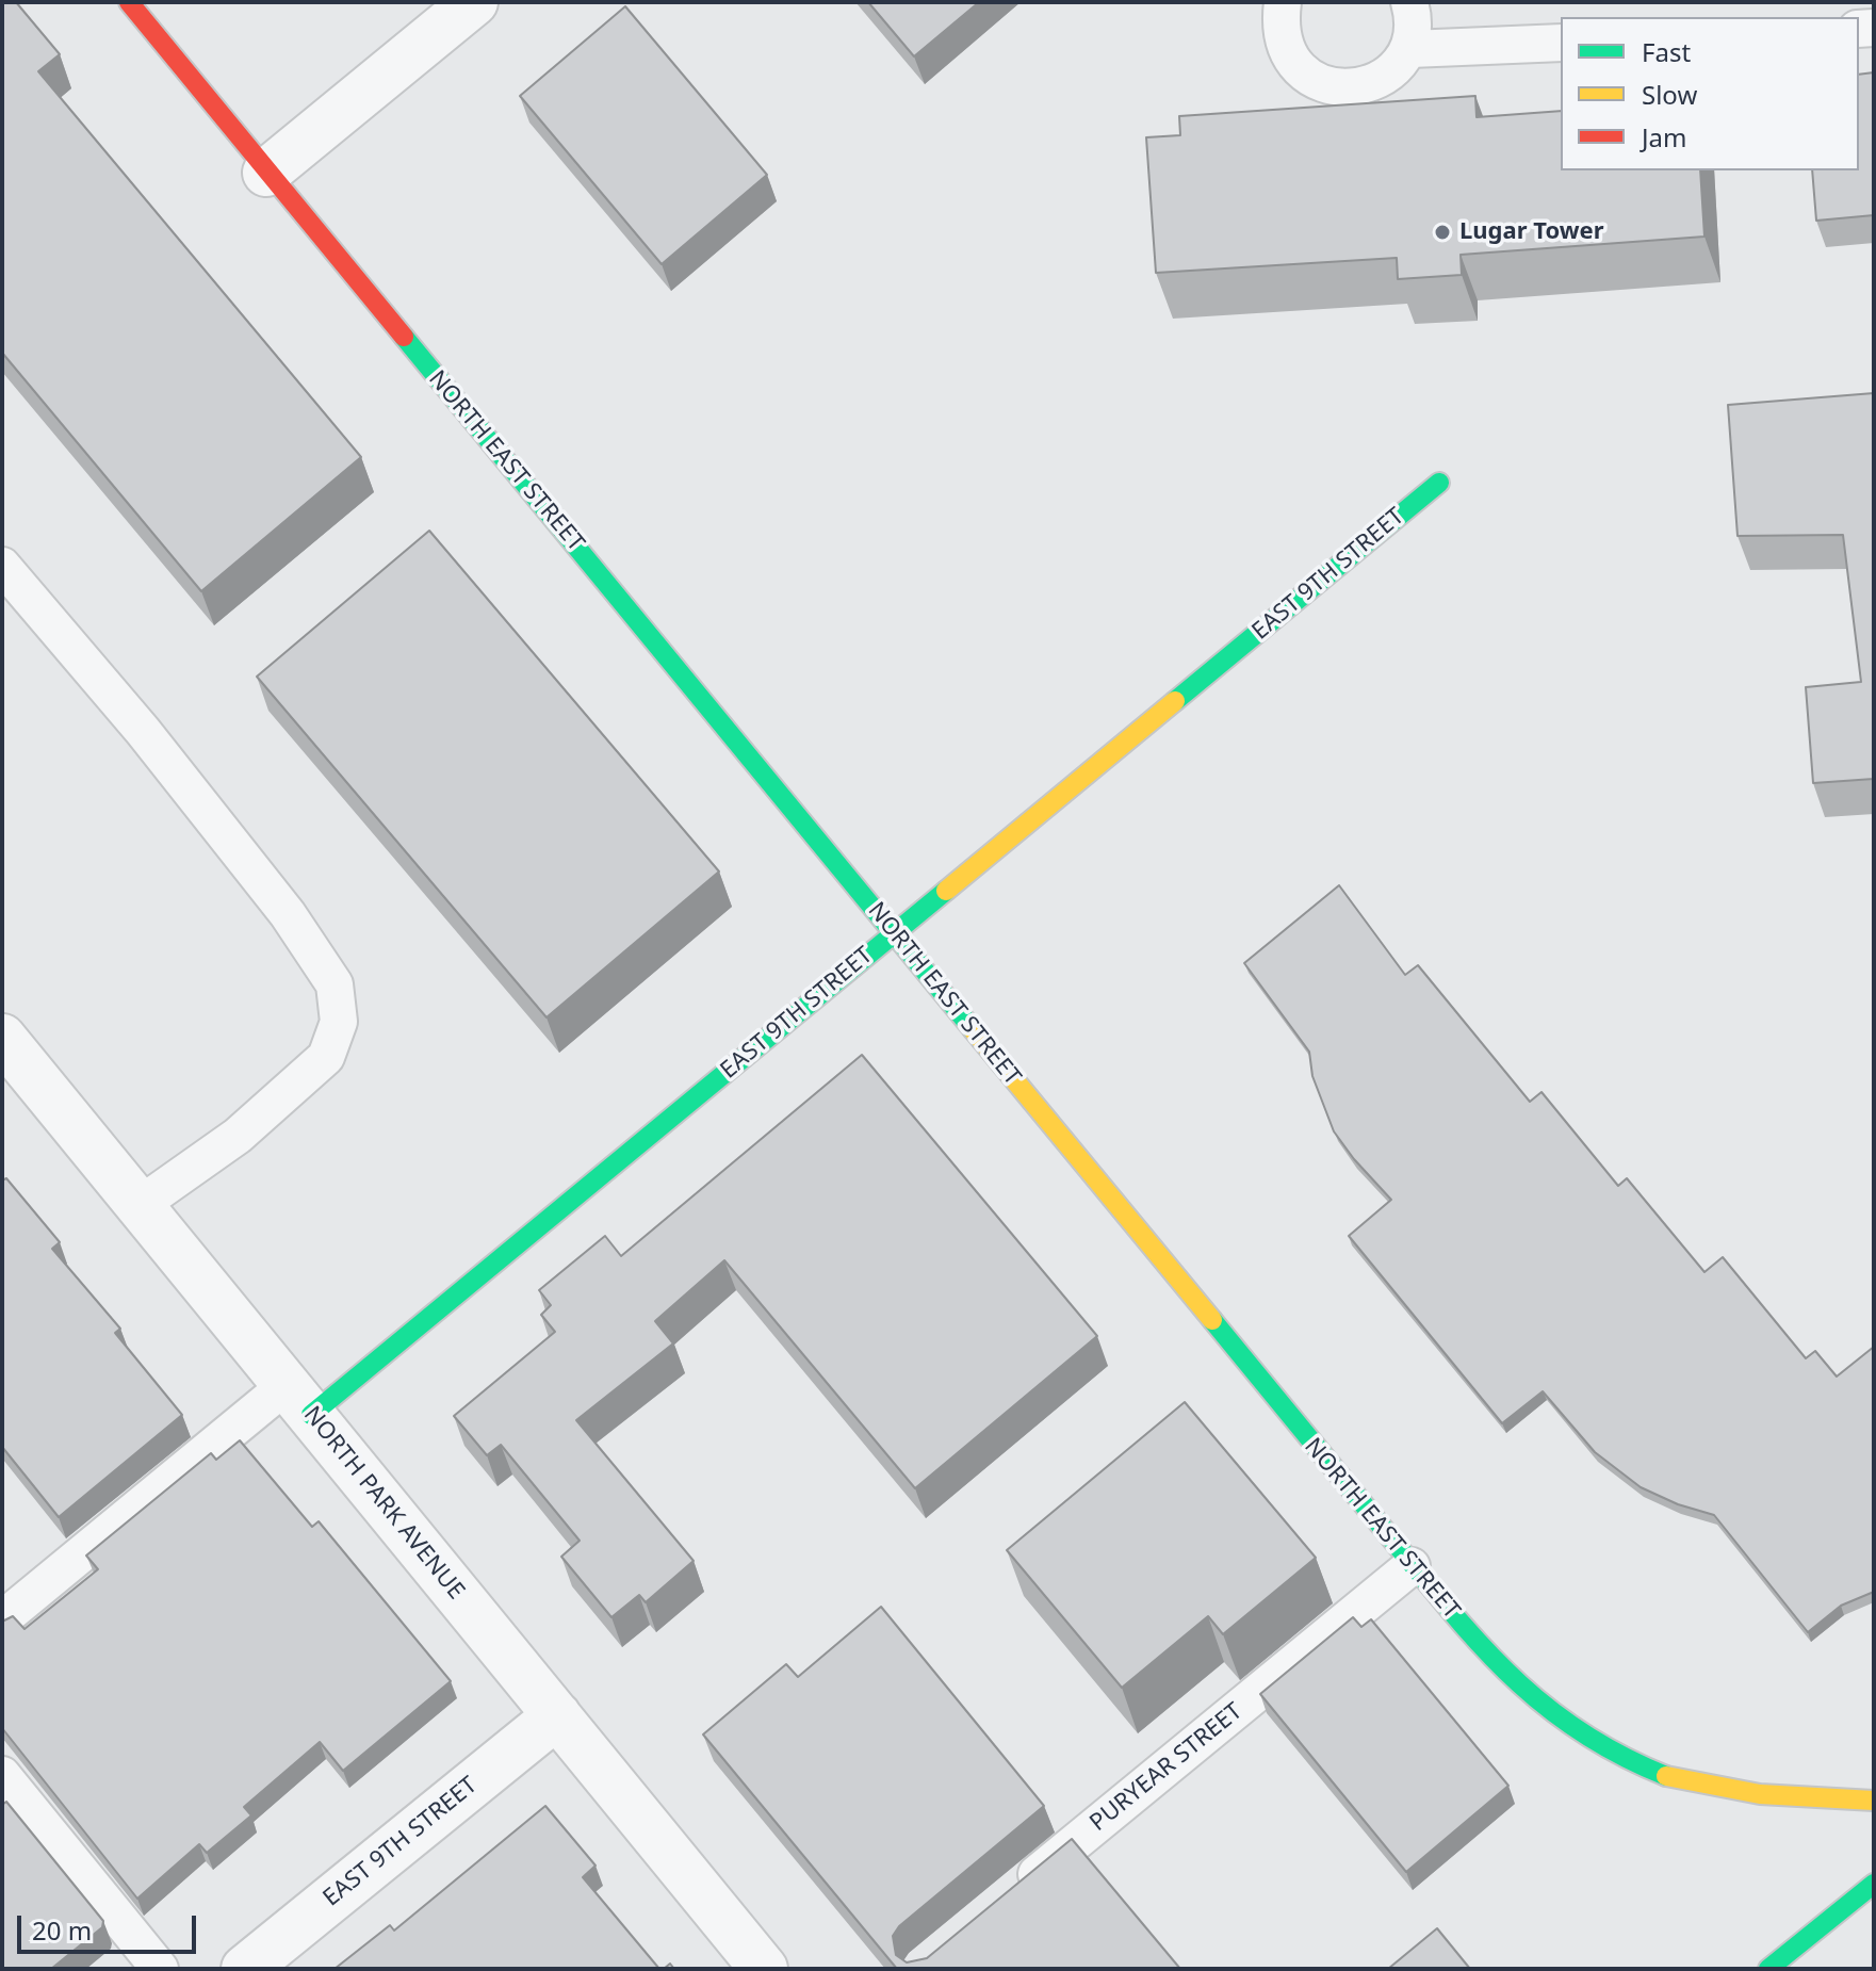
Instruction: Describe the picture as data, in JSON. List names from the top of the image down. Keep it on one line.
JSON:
{"streets":{"main road":["NORTH EAST STREET","EAST 9TH STREET"],"street":["NORTH PARK AVENUE"],"lane":["PURYEAR STREET"]},"crossings":[["NORTH EAST STREET","EAST 9TH STREET"],["NORTH EAST STREET","PURYEAR STREET"],["EAST 9TH STREET","NORTH PARK AVENUE"]],"places":["Lugar Tower"],"legend":["Fast","Slow","Jam"],"scale_bar":"20 m"}
